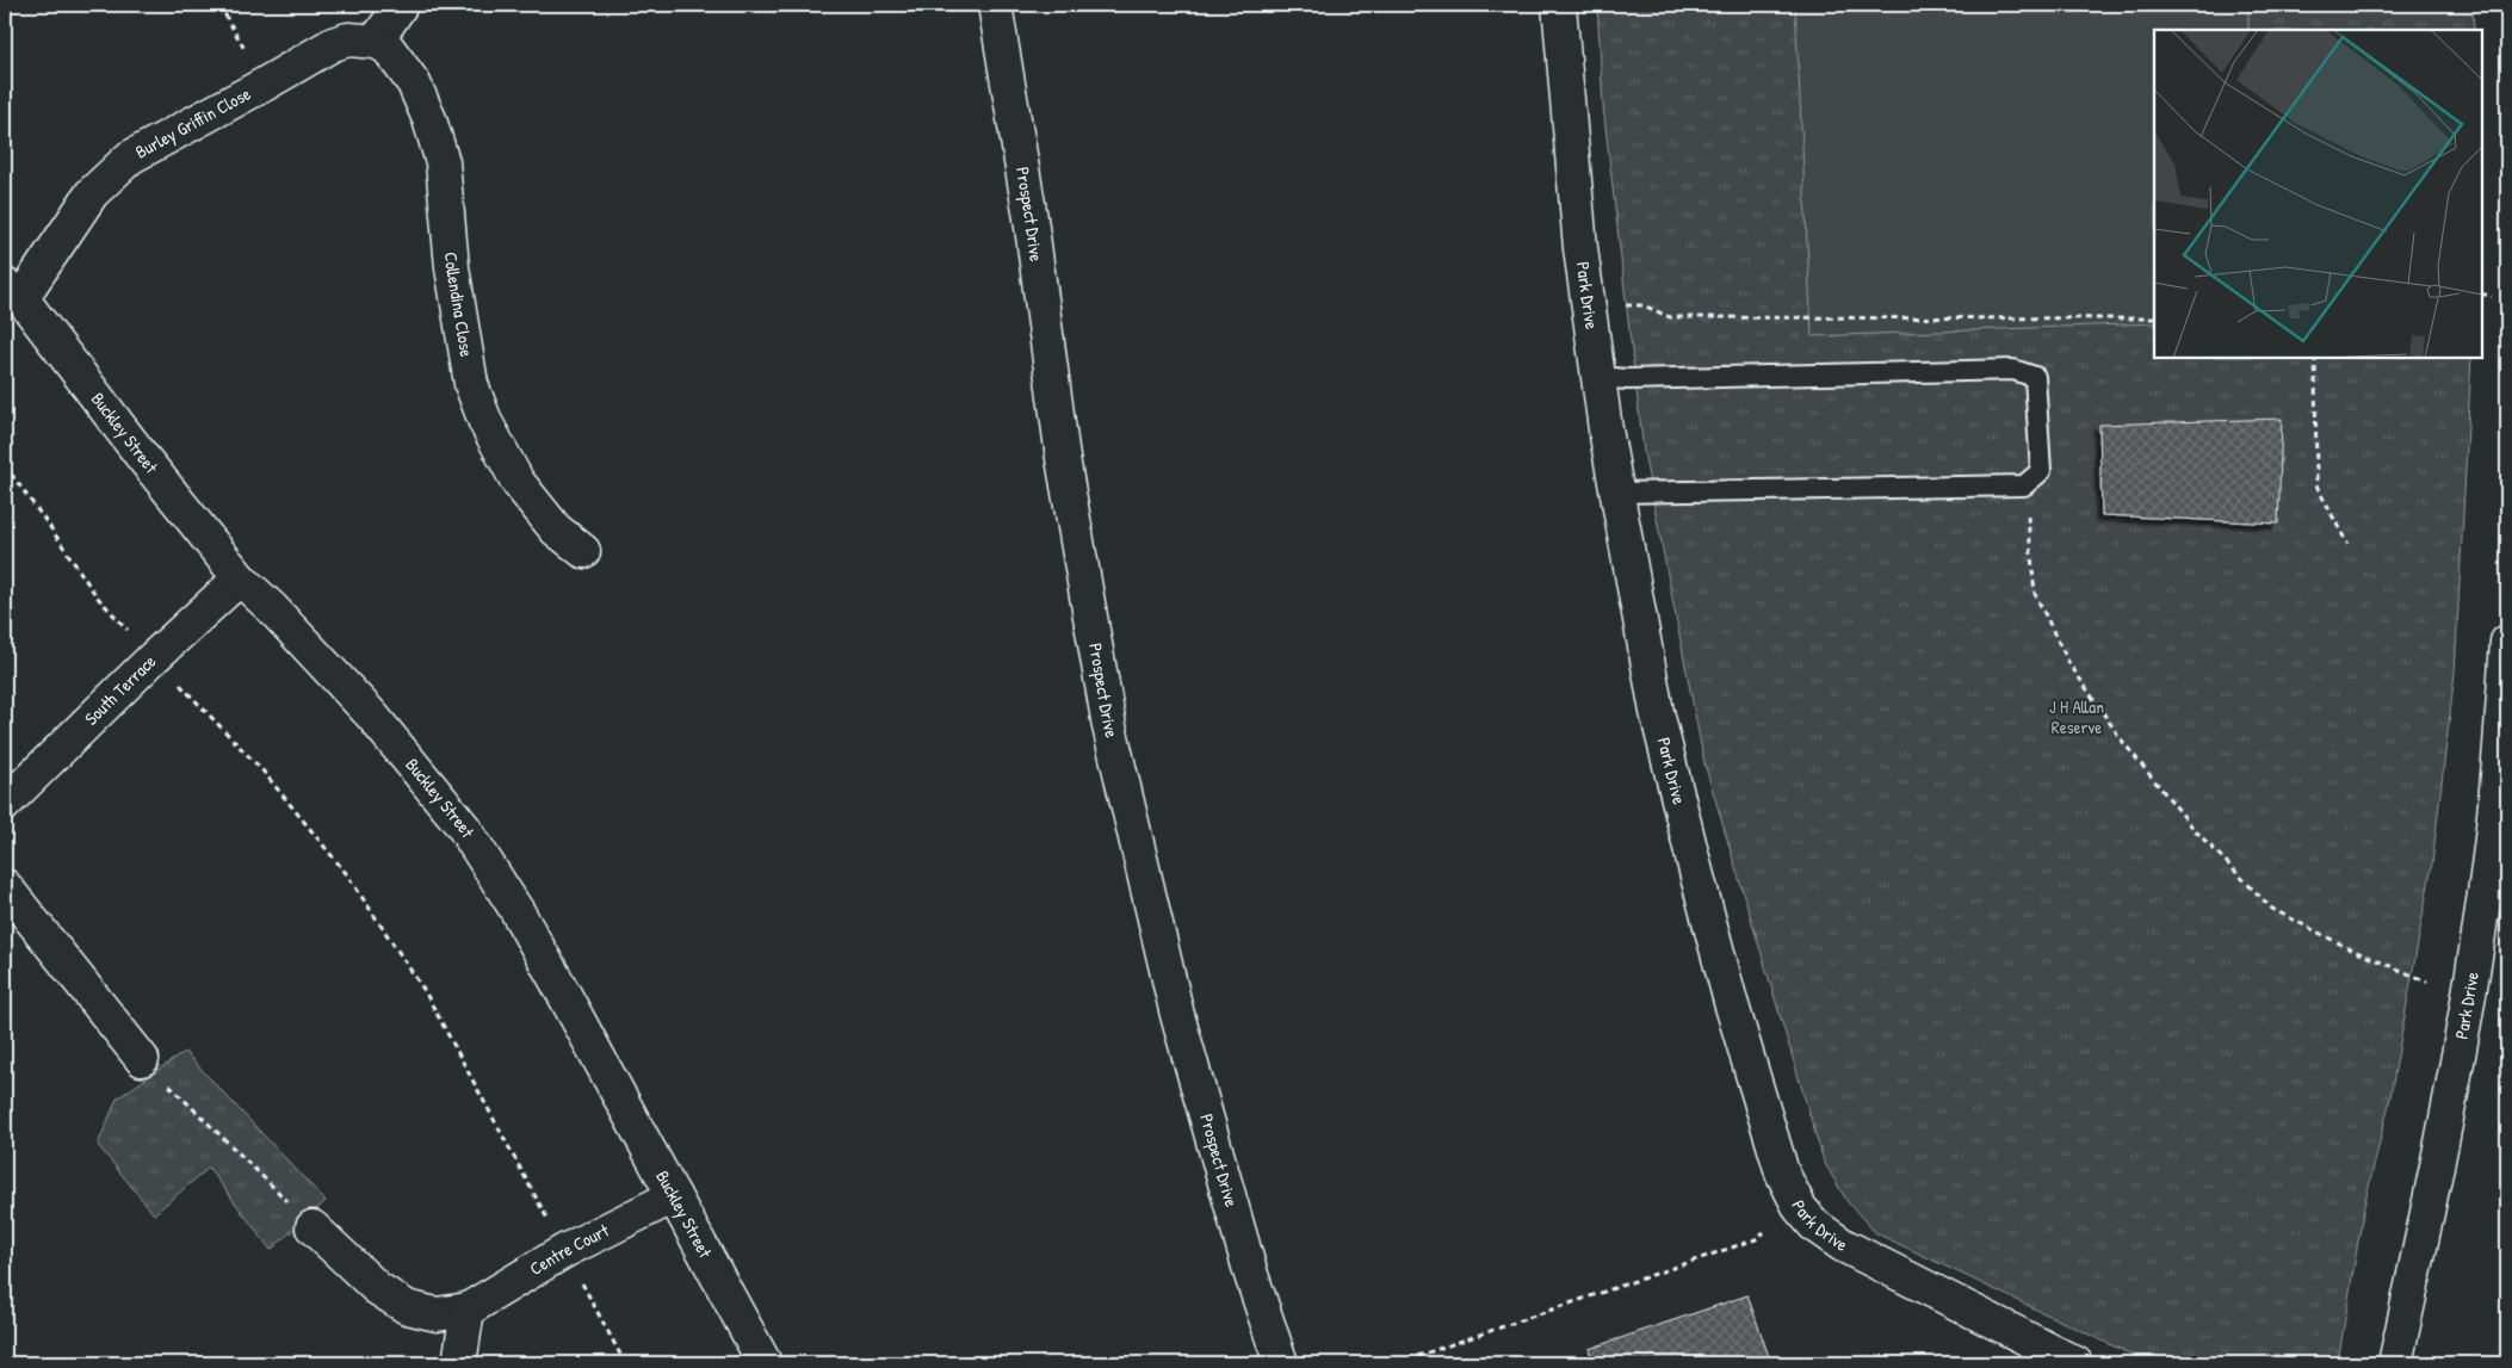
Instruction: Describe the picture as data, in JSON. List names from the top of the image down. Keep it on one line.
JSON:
{"streets":{"street":["Burley Griffin Close","Prospect Drive","Park Drive","Collendina Close","Buckley Street","South Terrace","Centre Court"]},"crossings":[["Burley Griffin Close","Collendina Close"],["Burley Griffin Close","Buckley Street"],["Buckley Street","South Terrace"],["Buckley Street","Centre Court"]],"parks":["J H Allan Reserve"]}
